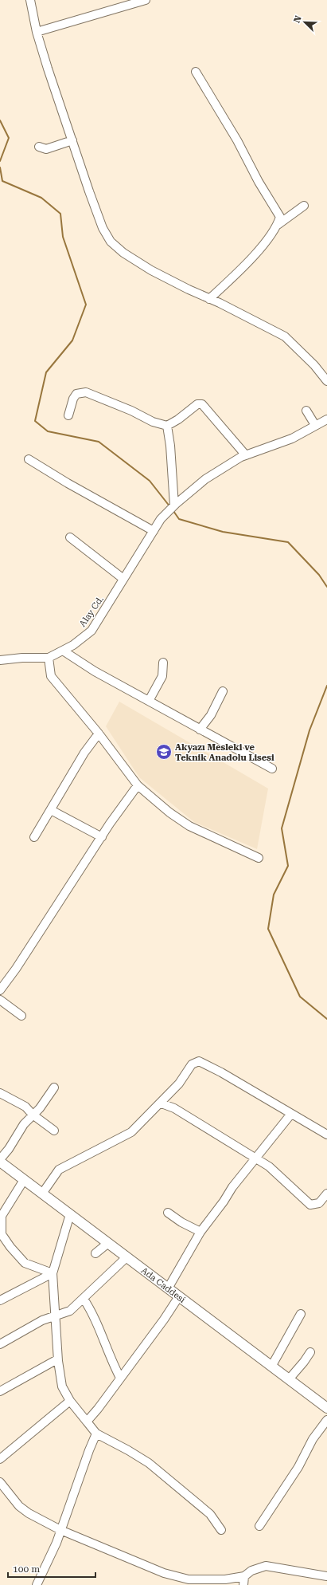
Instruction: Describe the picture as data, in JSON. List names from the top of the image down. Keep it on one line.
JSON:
{"streets":{"main road":["Ada Caddesi"],"street":["Alay Cd."]},"places":{"school or university":["Akyazı Mesleki ve Teknik Anadolu Lisesi"]},"scale_bar":"100 m","north":"top left"}
